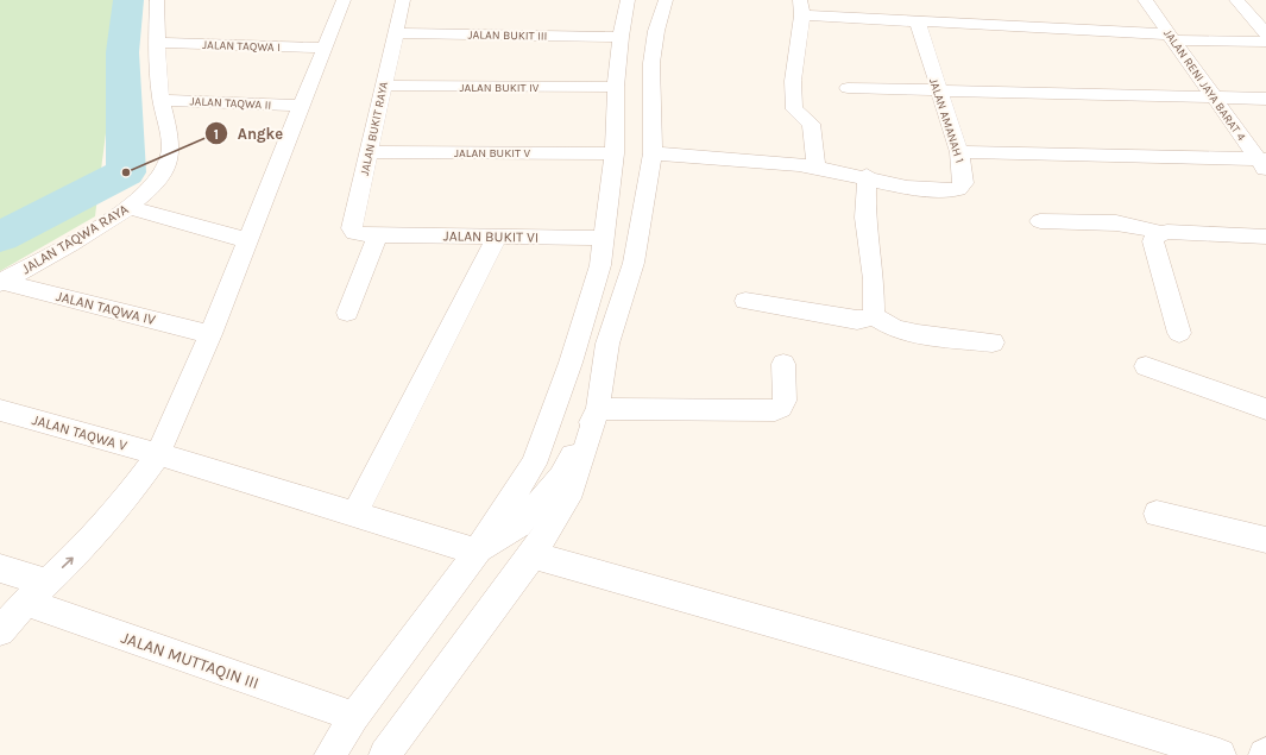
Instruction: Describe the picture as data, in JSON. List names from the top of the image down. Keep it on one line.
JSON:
{"streets":{"street":["JALAN BUKIT III","JALAN TAQWA I","JALAN RENI JAYA BARAT 4","JALAN BUKIT IV","JALAN TAQWA II","JALAN AMANAH 1","JALAN BUKIT RAYA","JALAN BUKIT V","JALAN BUKIT VI","JALAN TAQWA RAYA","JALAN TAQWA IV","JALAN TAQWA V","JALAN MUTTAQIN III"]},"crossings":[["JALAN BUKIT III","JALAN BUKIT RAYA"],["JALAN TAQWA I","JALAN TAQWA RAYA"],["JALAN BUKIT IV","JALAN BUKIT RAYA"],["JALAN TAQWA II","JALAN TAQWA RAYA"],["JALAN BUKIT RAYA","JALAN BUKIT V"],["JALAN BUKIT RAYA","JALAN BUKIT VI"],["JALAN TAQWA RAYA","JALAN TAQWA IV"]],"places":["Angke"]}
